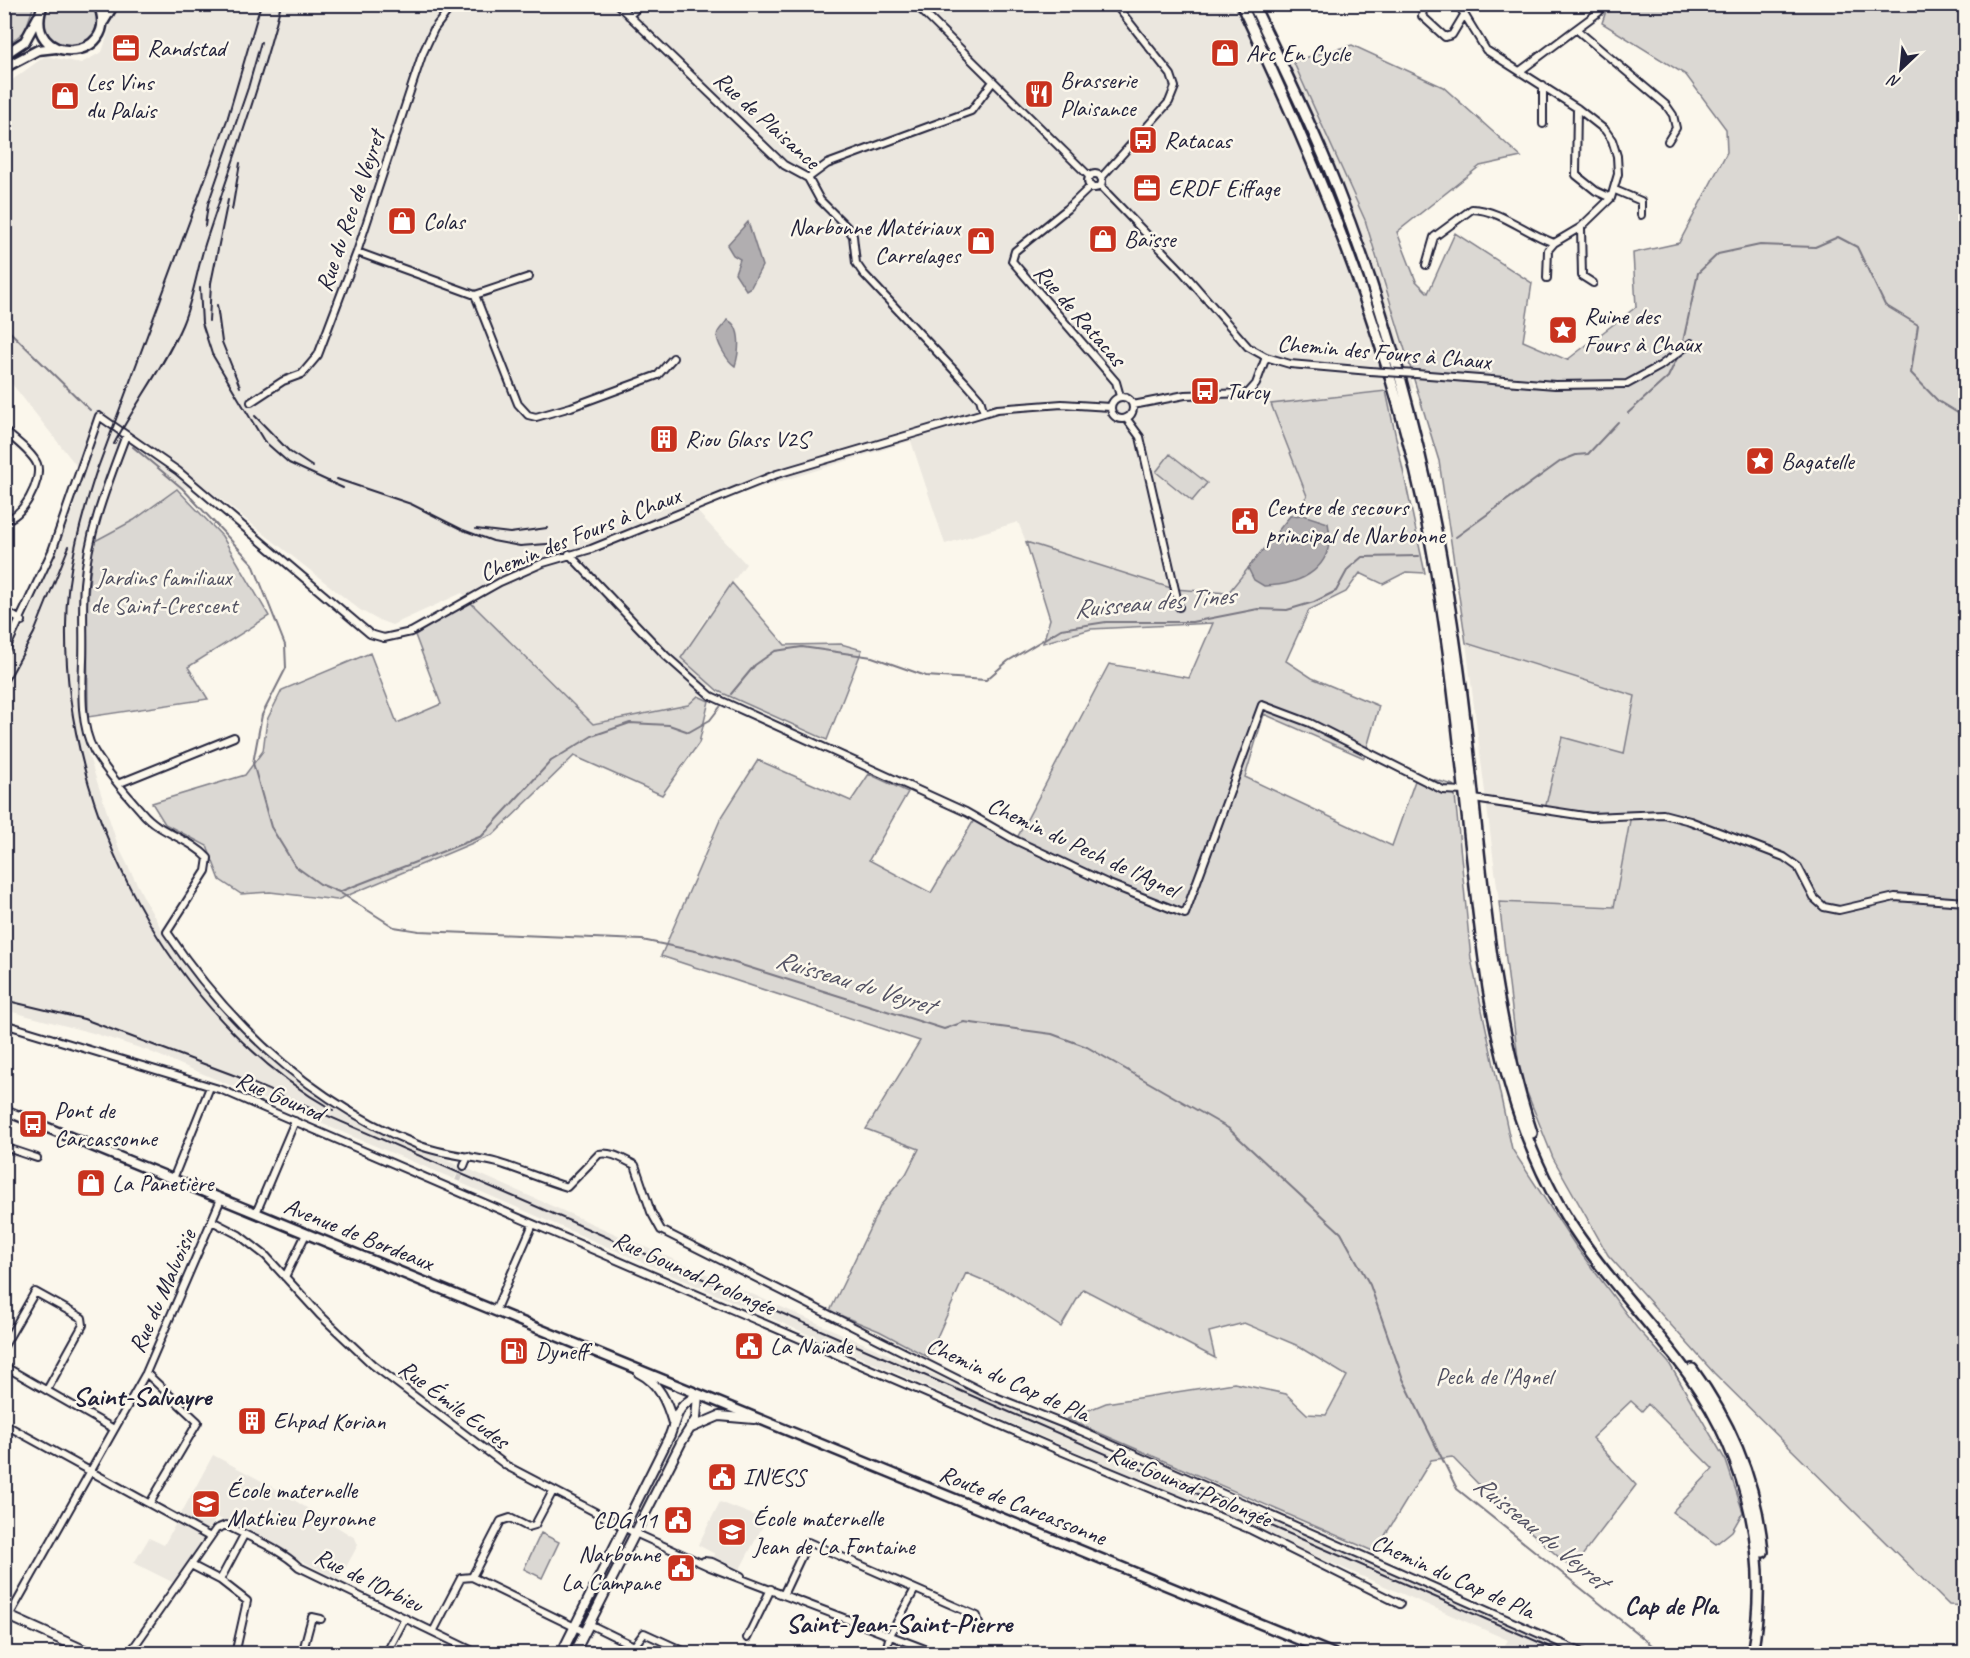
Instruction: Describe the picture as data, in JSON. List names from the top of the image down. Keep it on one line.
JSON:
{"streets":{"main road":["Avenue de Bordeaux","Route de Carcassonne"],"street":["Rue de Plaisance","Rue du Rec de Veyret","Rue de Ratacas","Chemin des Fours à Chaux","Chemin du Pech de l'Agnel","Rue Gounod","Rue Gounod Prolongée","Rue du Malvoisie","Chemin du Cap de Pla","Rue Émile Eudes","Rue de l'Orbieu"]},"crossings":[["Rue de Plaisance","Chemin des Fours à Chaux"],["Rue de Ratacas","Chemin des Fours à Chaux"],["Chemin des Fours à Chaux","Chemin du Pech de l'Agnel"],["Rue Gounod","Rue Gounod Prolongée"],["Avenue de Bordeaux","Rue du Malvoisie"],["Avenue de Bordeaux","Route de Carcassonne"],["Rue du Malvoisie","Rue Émile Eudes"]],"districts":["Saint-Salvayre","Cap de Pla","Saint-Jean-Saint-Pierre"],"water":["Ruisseau des Tines","Ruisseau du Veyret"],"parks":["Jardins familiaux de Saint-Crescent","Pech de l'Agnel"],"places":{"office":["Randstad","ERDF Eiffage"],"shop":["Arc En Cycle","Les Vins du Palais","Colas","Baïsse","Narbonne Matériaux Carrelages","La Panetière"],"restaurant":["Brasserie Plaisance"],"bus stop":["Ratacas","Turcy","Pont de Carcassonne"],"place":["Ruine des Fours à Chaux","Bagatelle"],"building":["Riou Glass V2S","Ehpad Korian"],"public building":["Centre de secours principal de Narbonne","La Naïade","IN'ESS","CDG 11","Narbonne La Campane"],"fuel station":["Dyneff"],"school or university":["École maternelle Mathieu Peyronne","École maternelle Jean de La Fontaine"]},"north":"bottom left"}
